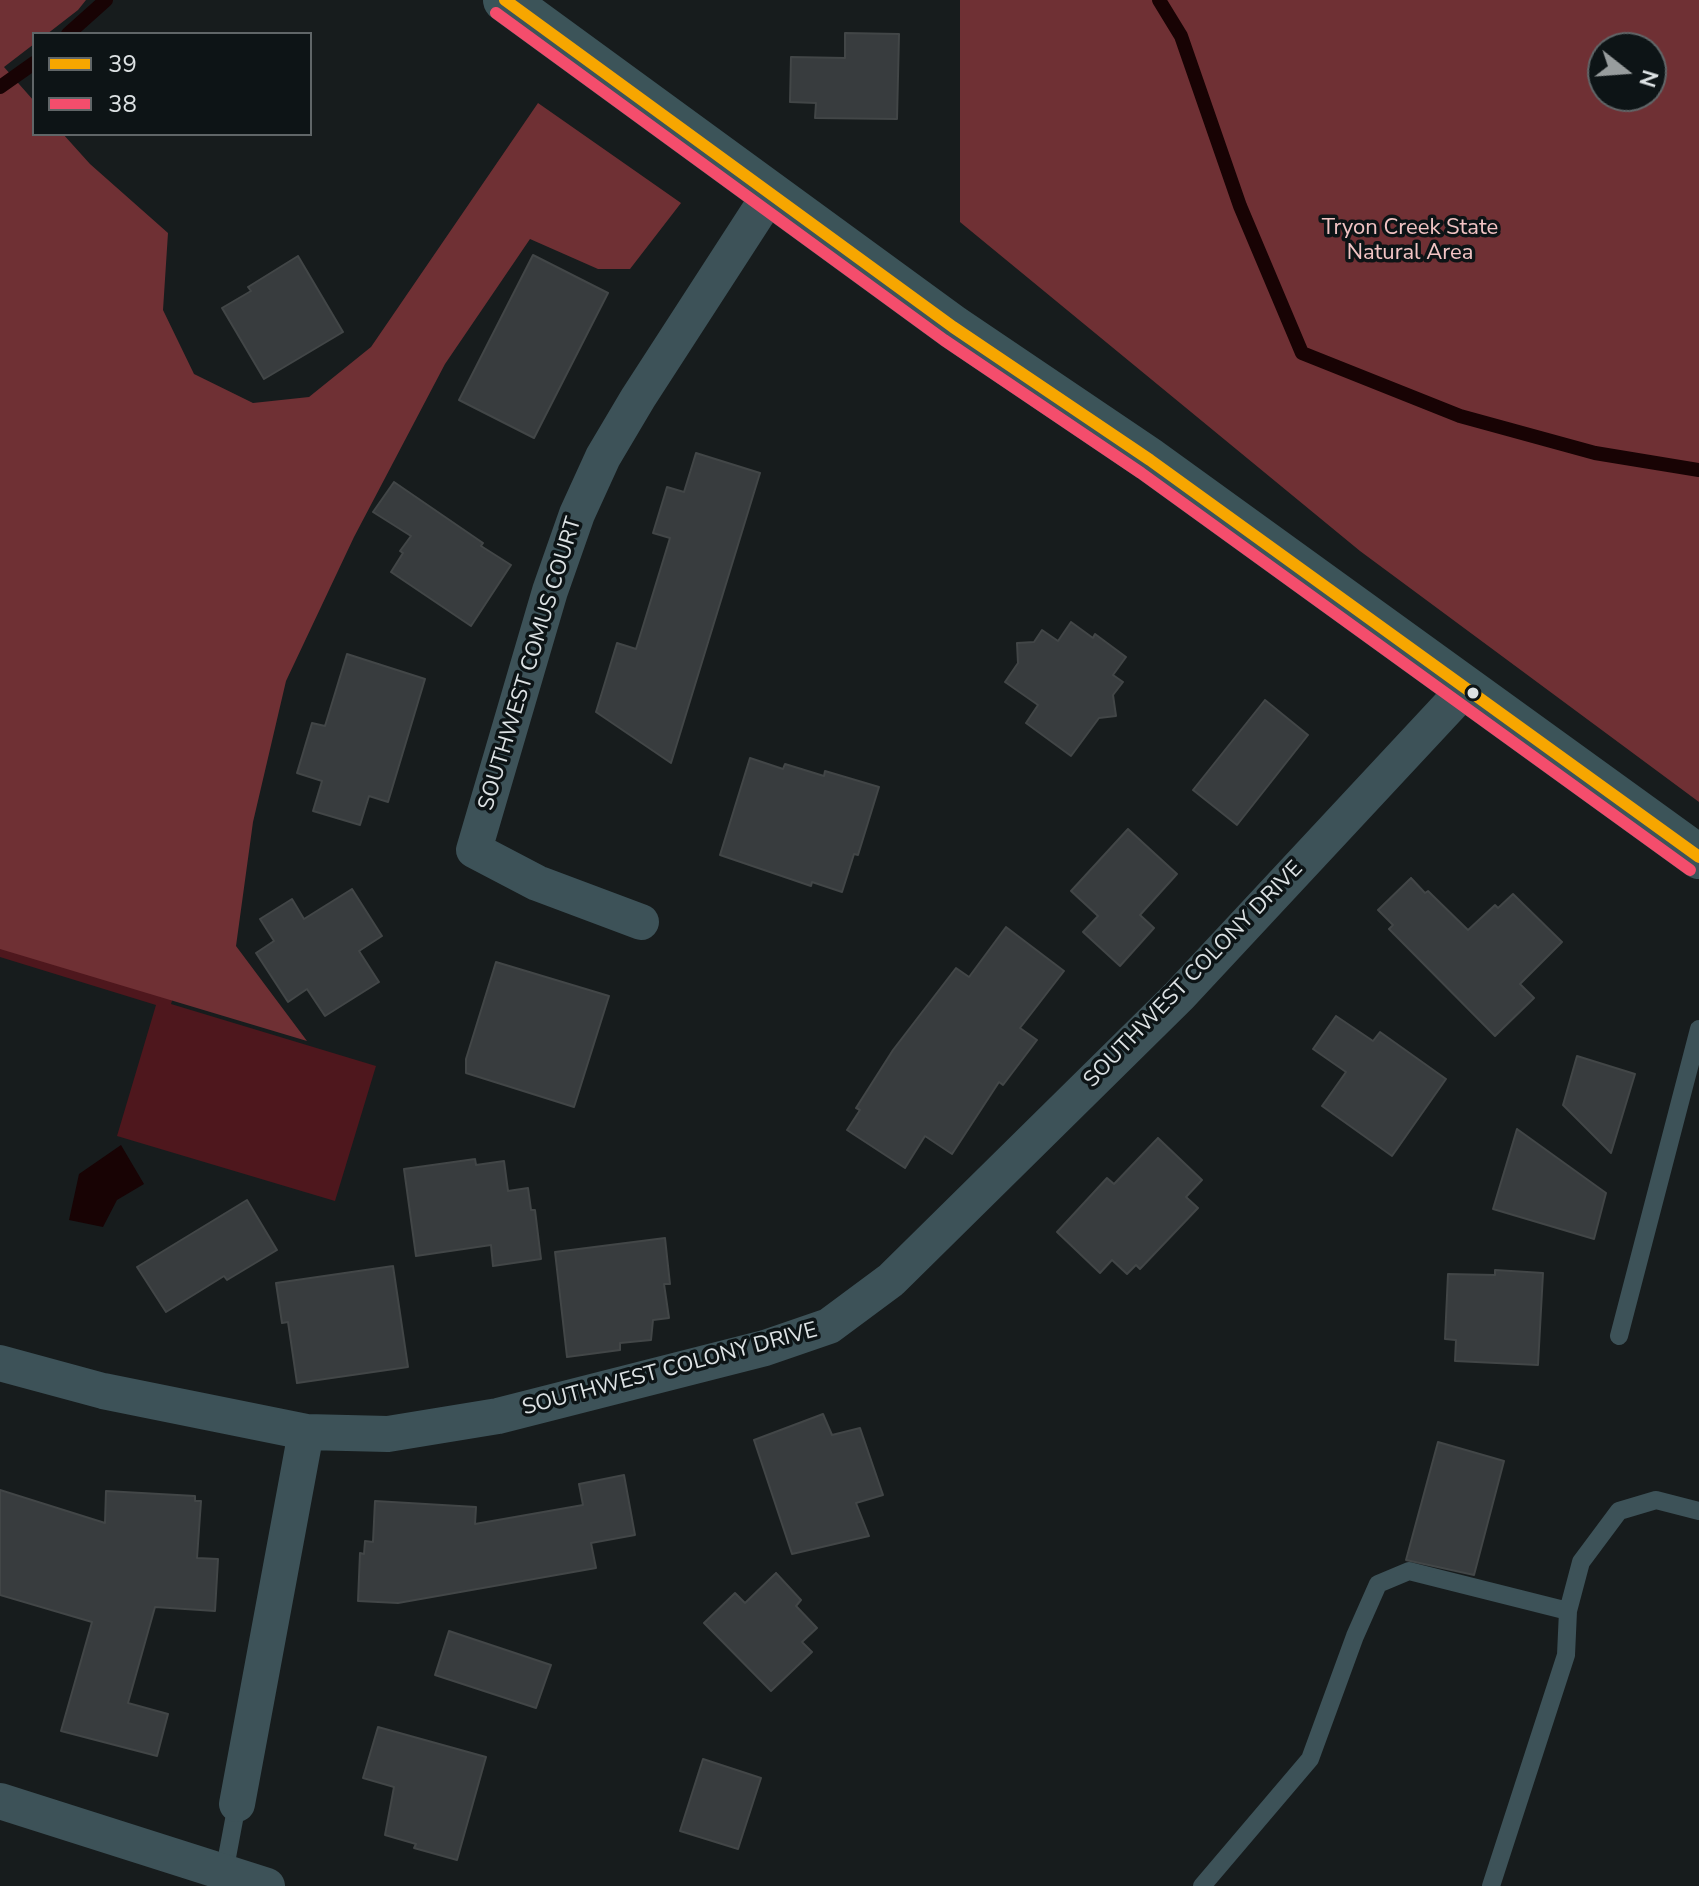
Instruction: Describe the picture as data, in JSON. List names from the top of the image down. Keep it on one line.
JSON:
{"streets":{"street":["SOUTHWEST COMUS COURT","SOUTHWEST COLONY DRIVE"]},"parks":["Tryon Creek State Natural Area"],"lines":["transit line 39","transit line 38"],"legend":["39","38"],"north":"right"}
